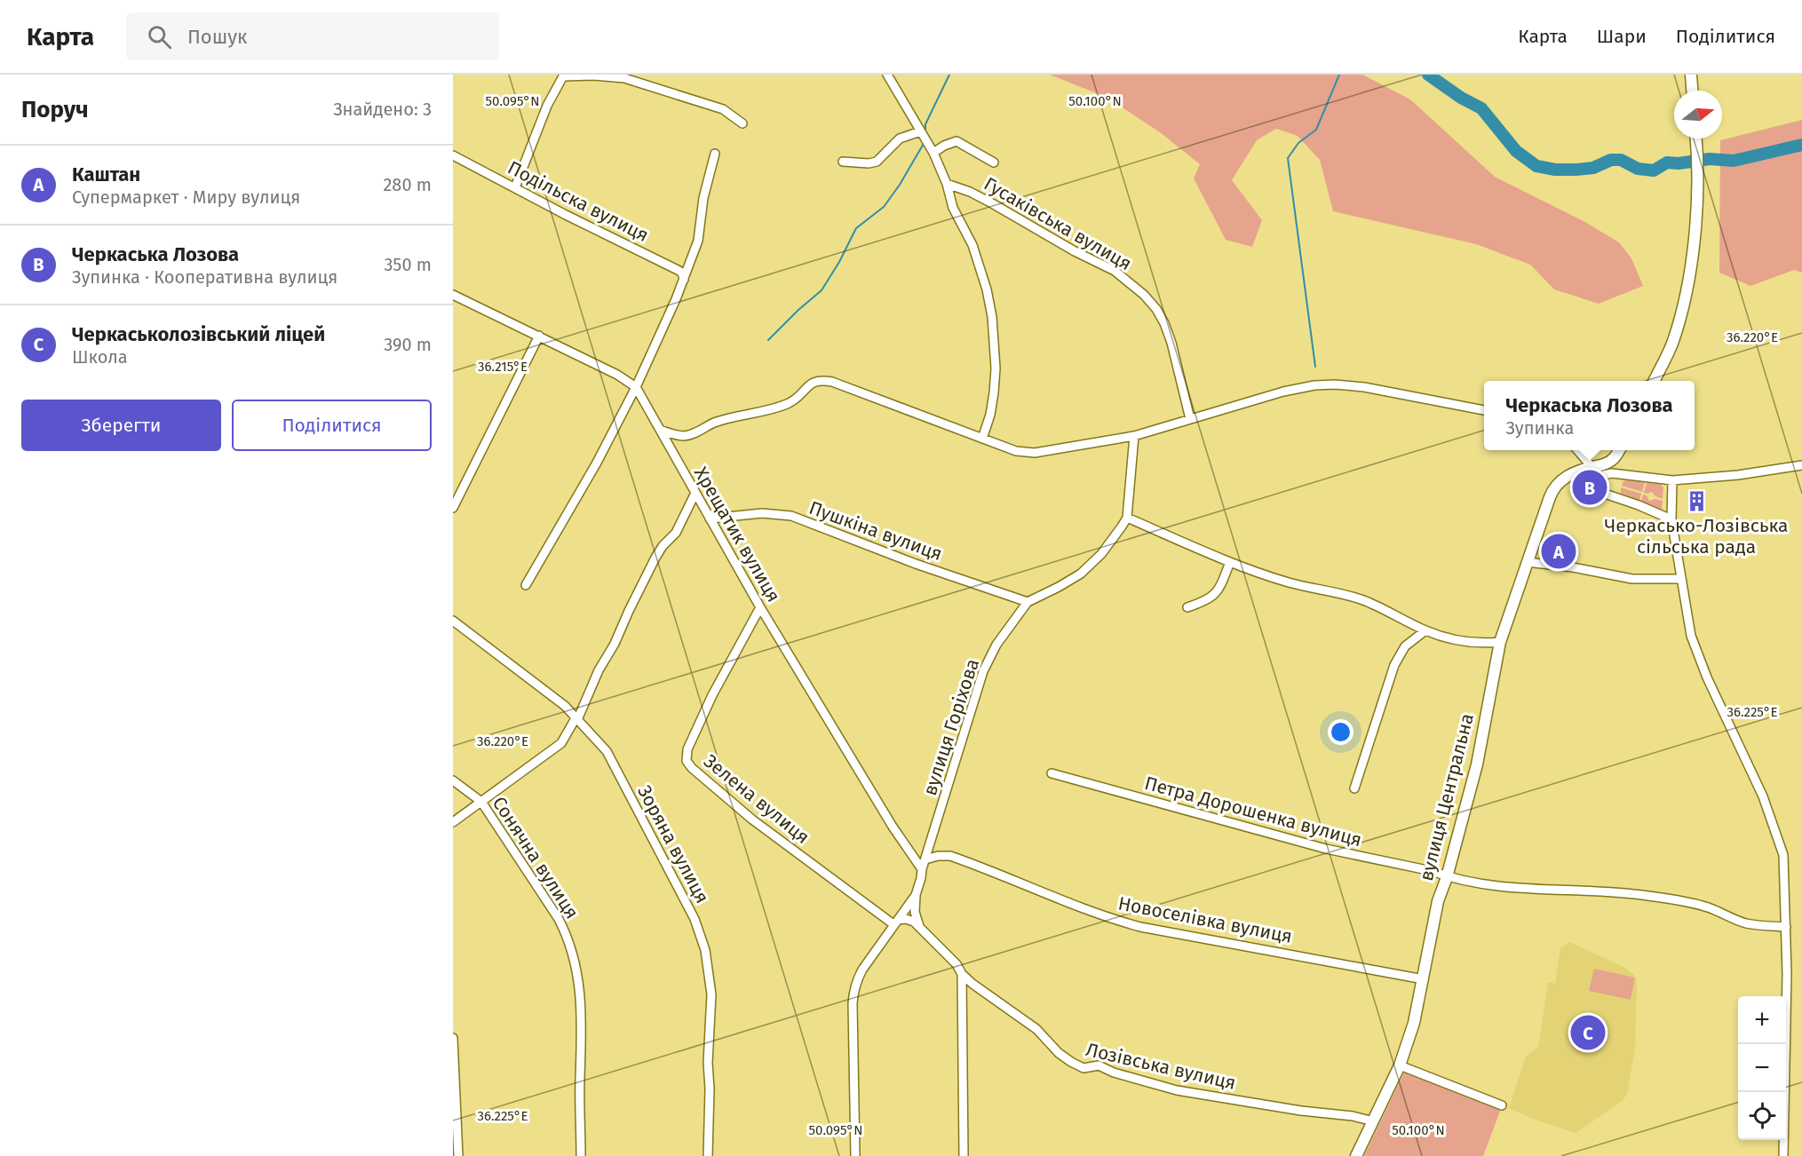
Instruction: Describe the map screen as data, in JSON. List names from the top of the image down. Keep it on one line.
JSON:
{"streets":{"street":["Подільска вулиця","Гусаківська вулиця","Пушкіна вулиця","Хрещатик вулиця","вулиця Горіхова","вулиця Центральна","Зелена вулиця","Петра Дорошенка вулиця","Зоряна вулиця","Сонячна вулиця","Новоселівка вулиця","Лозівська вулиця"]},"crossings":[["Пушкіна вулиця","Хрещатик вулиця"],["Пушкіна вулиця","вулиця Горіхова"],["Хрещатик вулиця","вулиця Горіхова"],["Хрещатик вулиця","Зелена вулиця"],["вулиця Горіхова","Зелена вулиця"],["вулиця Горіхова","Новоселівка вулиця"],["вулиця Горіхова","Лозівська вулиця"],["вулиця Центральна","Петра Дорошенка вулиця"],["вулиця Центральна","Новоселівка вулиця"],["вулиця Центральна","Лозівська вулиця"],["Зелена вулиця","Лозівська вулиця"]],"places":{"building":["Черкасько-Лозівська сільська рада"]},"north":"right","page":{"header":"Карта","search":"Пошук","nav":["Карта","Шари","Поділитися"],"heading":["Поруч","Знайдено: 3"],"list":[{"mark":"A","name":"Каштан","note":"Супермаркет · Миру вулиця","value":"280 m"},{"mark":"B","name":"Черкаська Лозова","note":"Зупинка · Кооперативна вулиця","value":"350 m"},{"mark":"C","name":"Черкаськолозівський ліцей","note":"Школа","value":"390 m"}],"popup":["Черкаська Лозова","Зупинка"],"buttons":["Зберегти","Поділитися"],"pins":["B","A","C"],"map_buttons":["+","−"]},"coordinates":["50.095°N","50.100°N","36.220°E","36.215°E","36.225°E"]}
